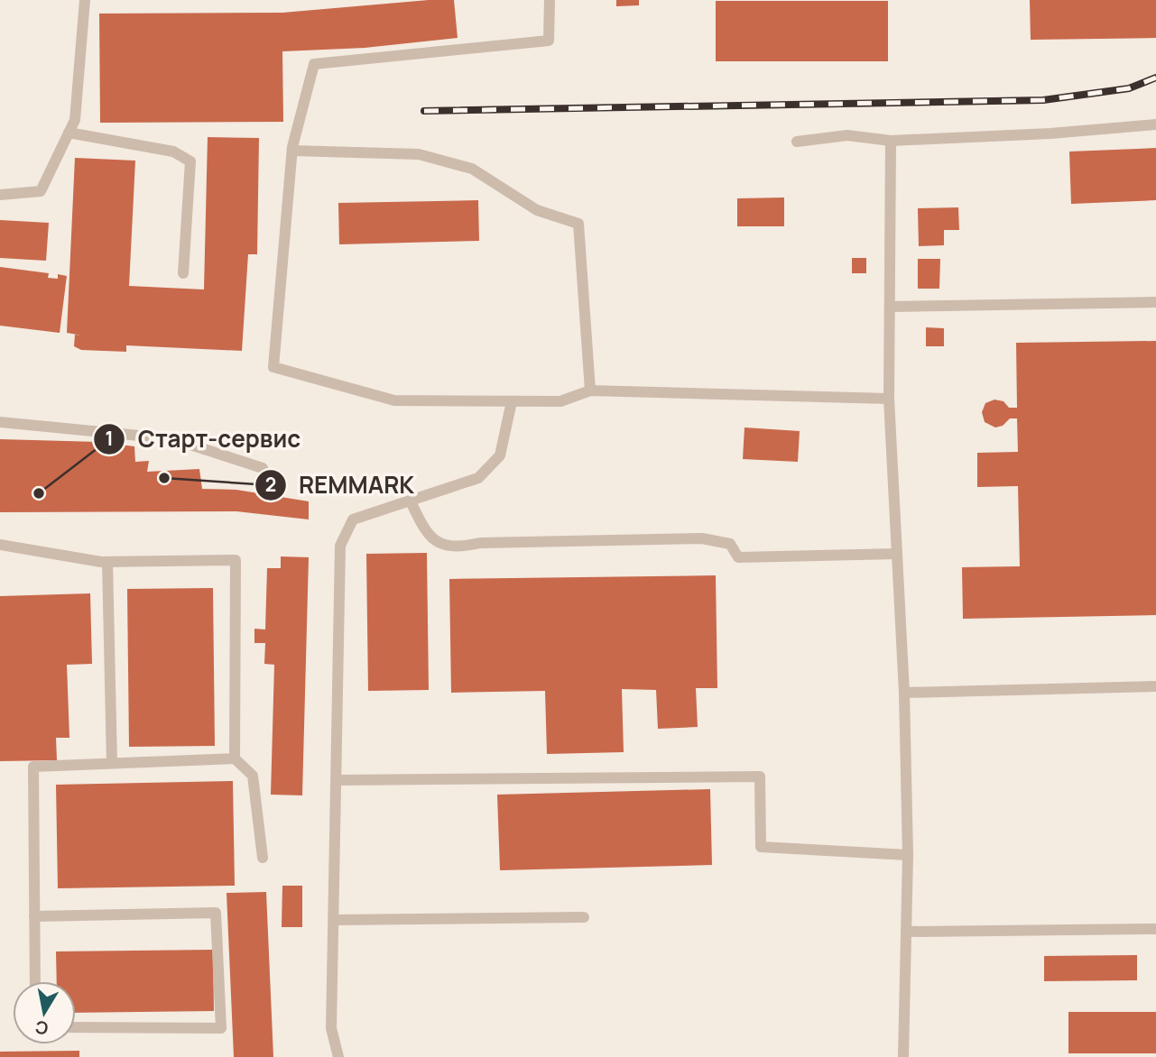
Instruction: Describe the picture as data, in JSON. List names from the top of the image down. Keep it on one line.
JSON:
{"places":["REMMARK","Старт-сервис"],"north":"bottom"}
